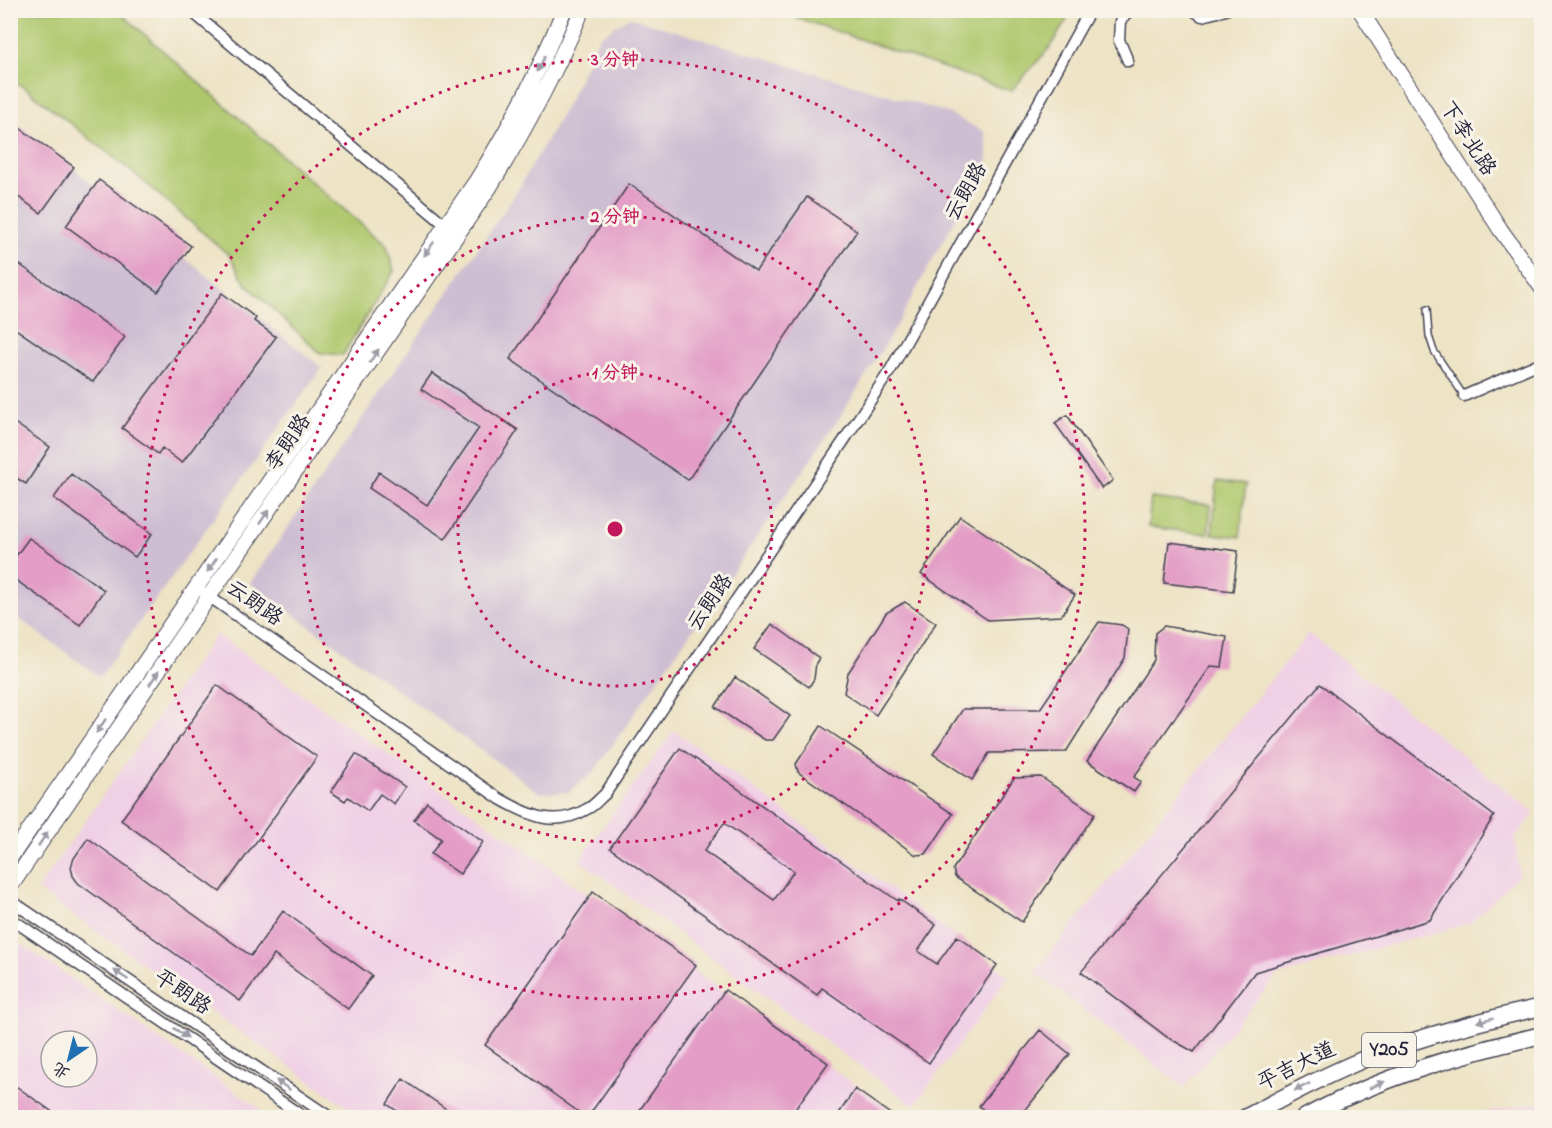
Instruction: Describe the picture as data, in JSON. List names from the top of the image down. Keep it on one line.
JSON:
{"streets":{"main road":["Y205","平吉大道"],"street":["下李北路","云朗路","李朗路","平朗路"]},"crossings":[["云朗路","李朗路"]],"north":"bottom left","rings":["3 分钟","2 分钟","1 分钟"]}
